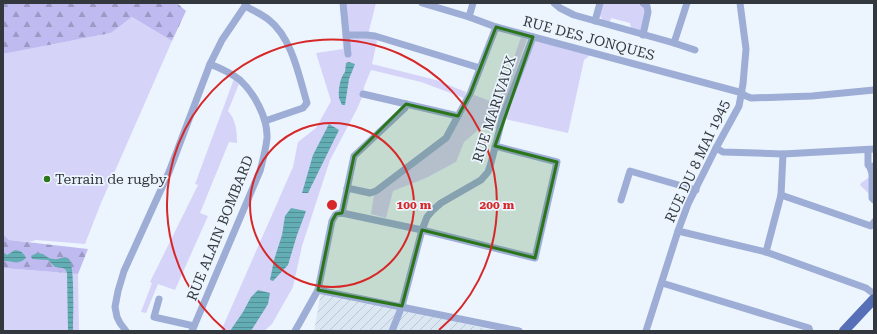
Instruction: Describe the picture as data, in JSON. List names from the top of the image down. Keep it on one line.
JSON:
{"streets":{"street":["RUE DES JONQUES","RUE MARIVAUX","RUE DU 8 MAI 1945","RUE ALAIN BOMBARD"]},"crossings":[["RUE DES JONQUES","RUE MARIVAUX"],["RUE DES JONQUES","RUE DU 8 MAI 1945"]],"places":["Terrain de rugby"],"rings":["100 m","200 m"]}
